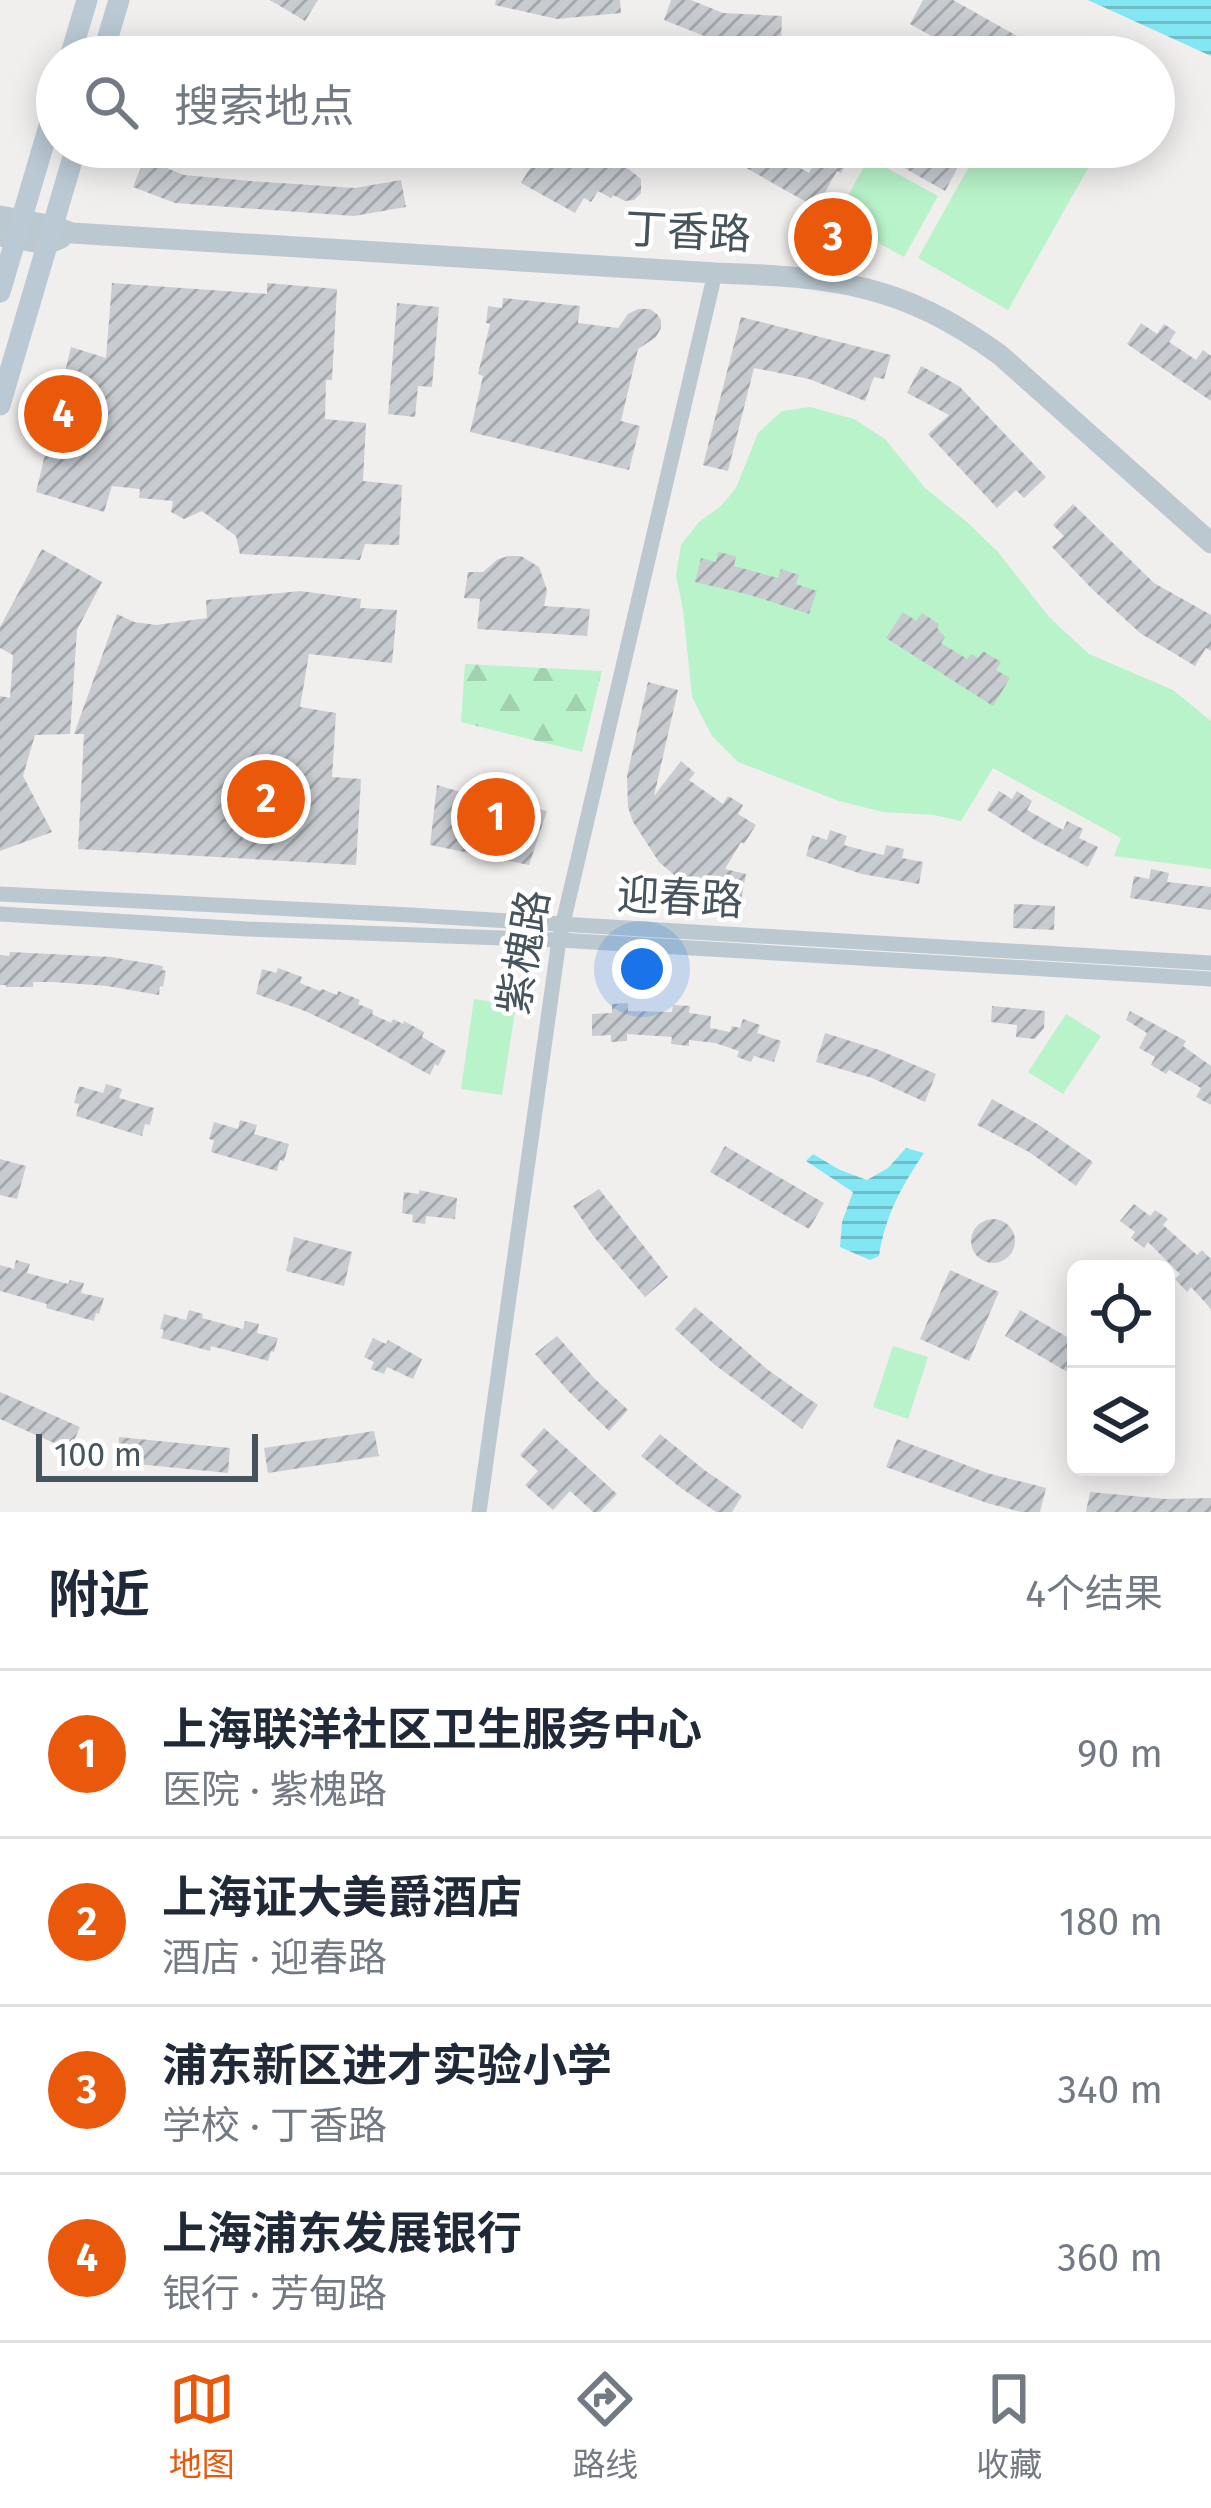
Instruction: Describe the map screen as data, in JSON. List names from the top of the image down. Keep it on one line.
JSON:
{"streets":{"street":["丁香路","迎春路","紫槐路"]},"crossings":[["丁香路","紫槐路"],["迎春路","紫槐路"]],"scale_bar":"100 m","page":{"search":"搜索地点","pins":["3","4","2","1"],"scale":"100 m","heading":["附近","4个结果"],"list":[{"mark":"1","name":"上海联洋社区卫生服务中心","note":"医院 · 紫槐路","value":"90 m"},{"mark":"2","name":"上海证大美爵酒店","note":"酒店 · 迎春路","value":"180 m"},{"mark":"3","name":"浦东新区进才实验小学","note":"学校 · 丁香路","value":"340 m"},{"mark":"4","name":"上海浦东发展银行","note":"银行 · 芳甸路","value":"360 m"}],"nav":["地图","路线","收藏"]}}
